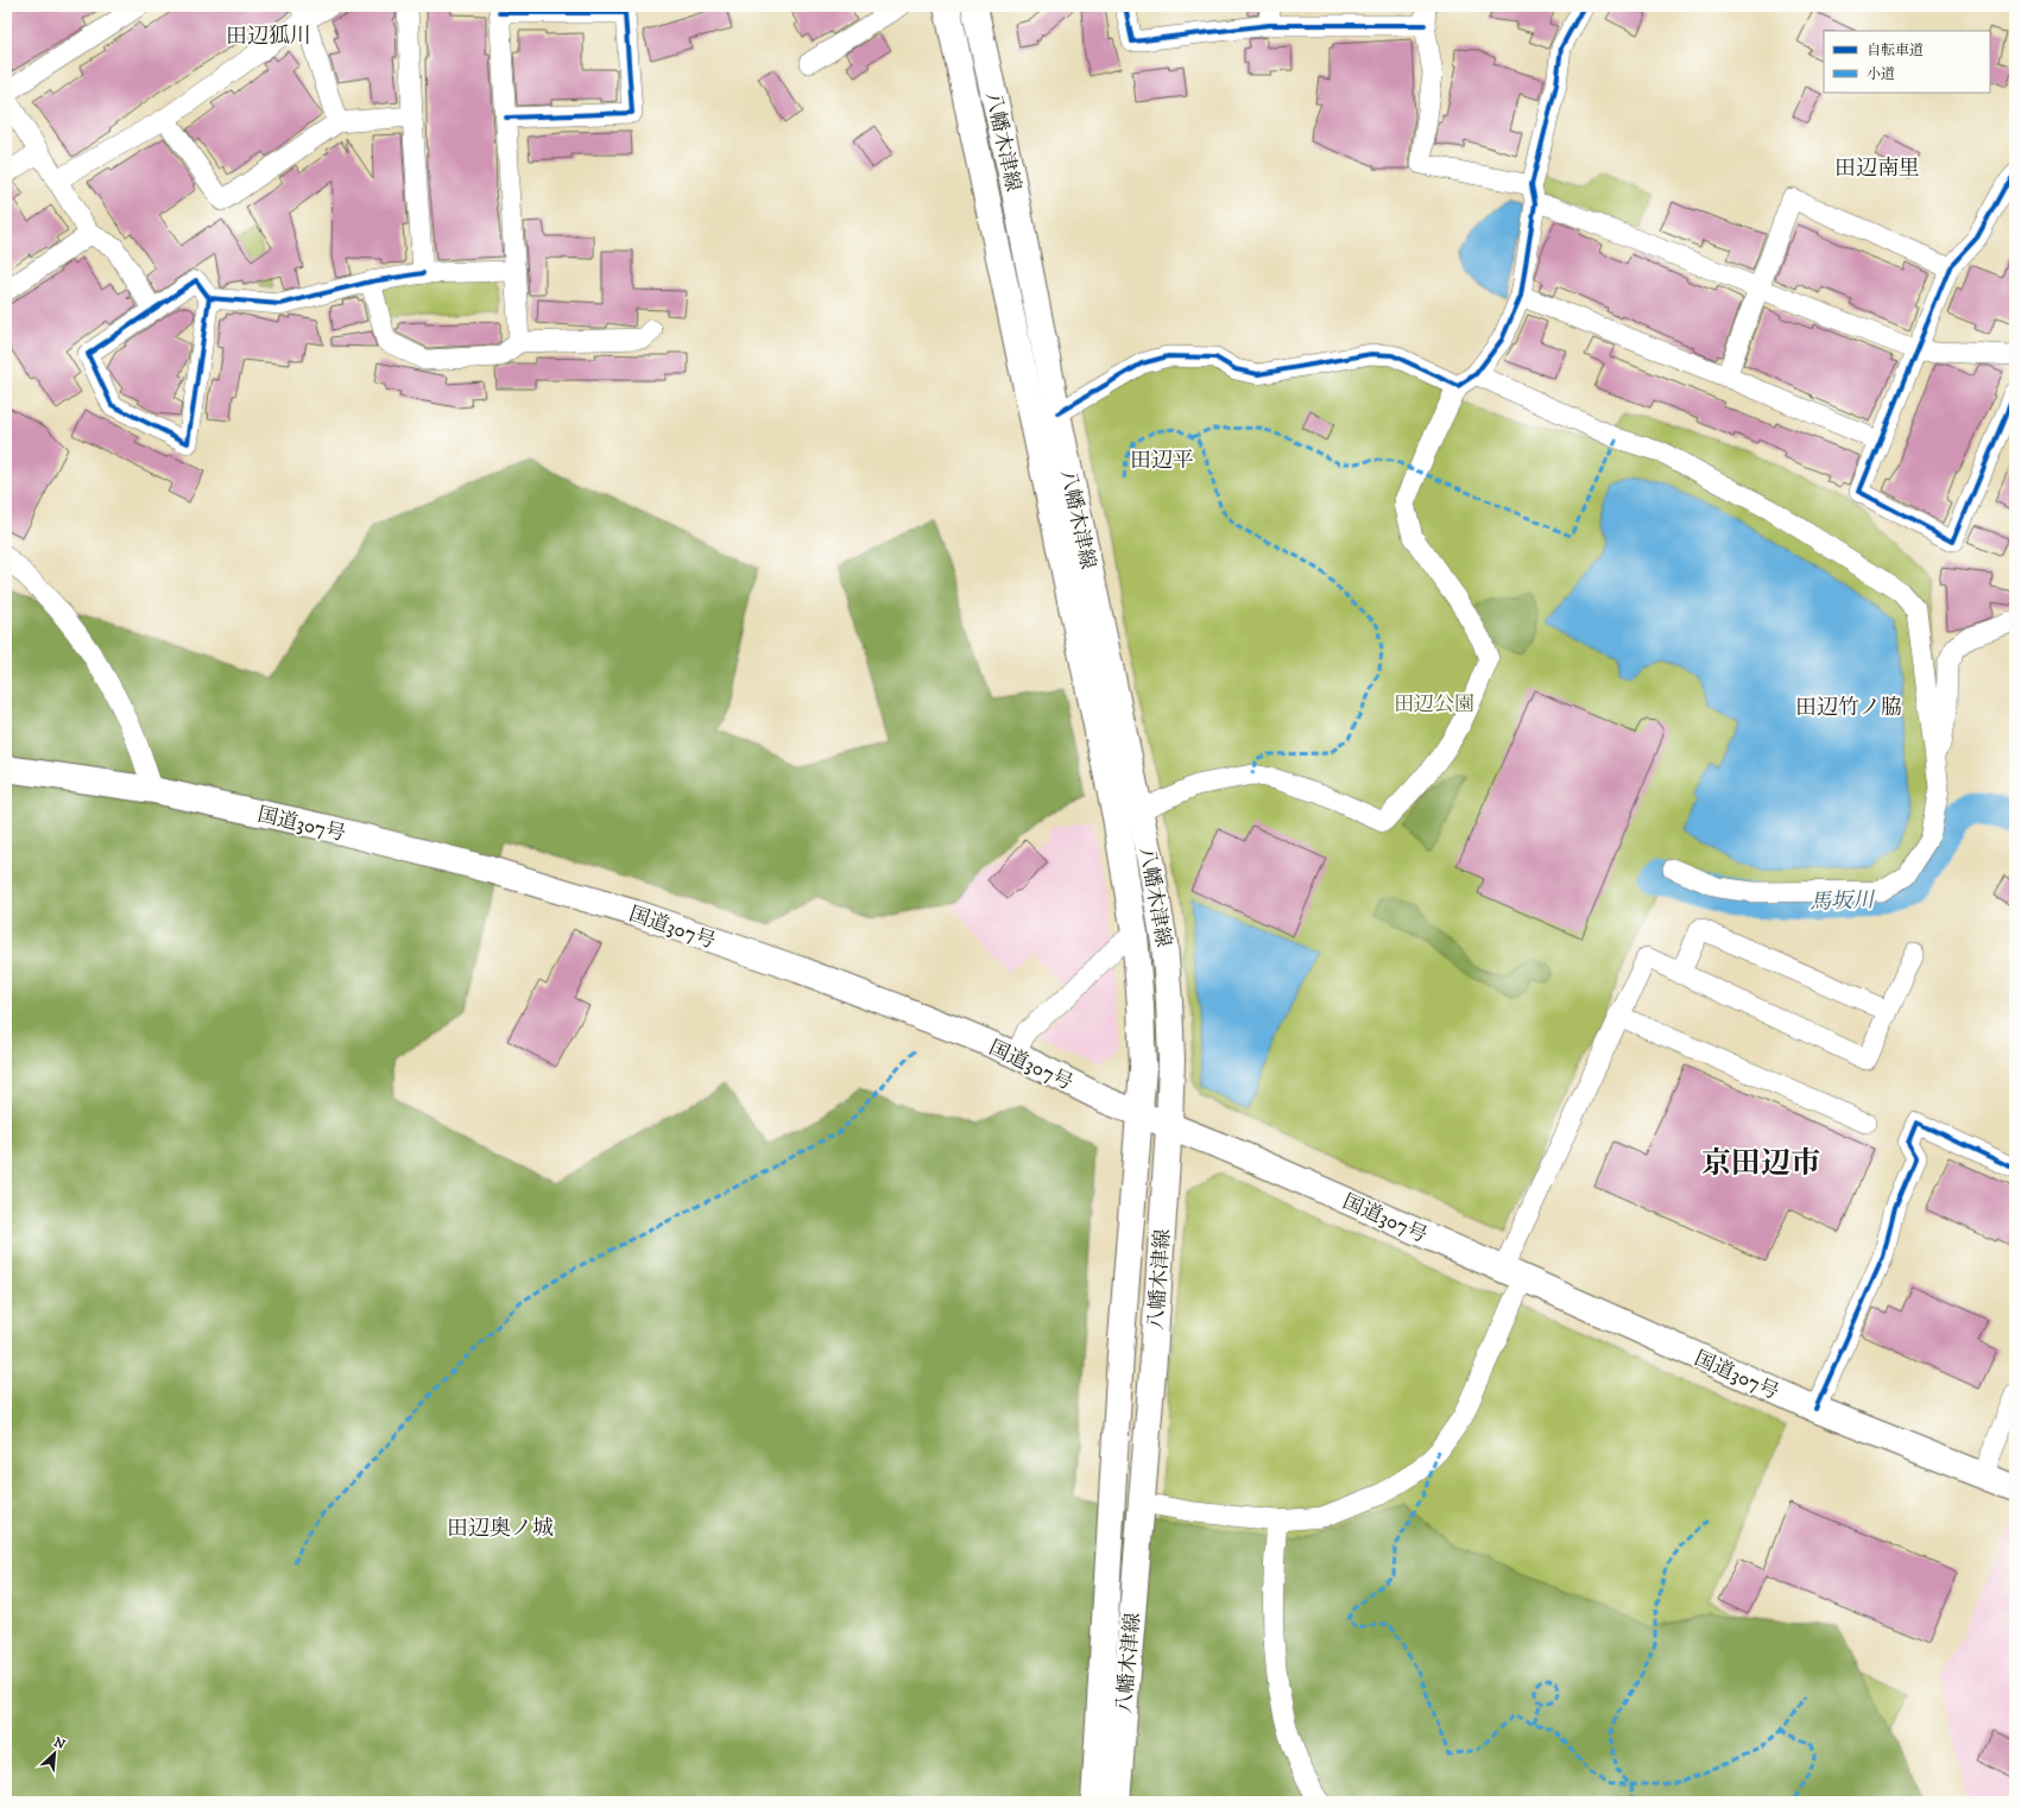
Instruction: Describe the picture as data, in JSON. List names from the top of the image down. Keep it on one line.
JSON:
{"streets":{"main road":["八幡木津線","国道307号"]},"crossings":[["八幡木津線","国道307号"]],"districts":["田辺狐川","田辺南里","田辺平","田辺竹ノ脇","京田辺市","田辺奥ノ城"],"water":["馬坂川"],"parks":["田辺公園"],"legend":["自転車道","小道"],"north":"top right"}
